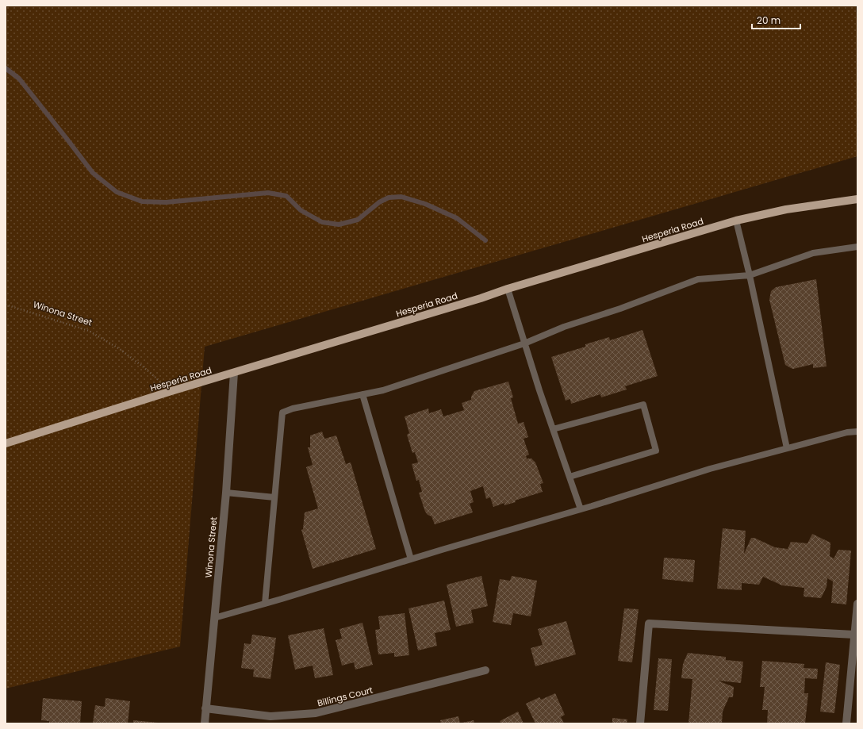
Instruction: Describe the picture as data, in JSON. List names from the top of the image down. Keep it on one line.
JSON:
{"streets":{"main road":["Hesperia Road"],"street":["Winona Street","Billings Court"]},"crossings":[["Hesperia Road","Winona Street"],["Winona Street","Billings Court"]],"scale_bar":"20 m"}
